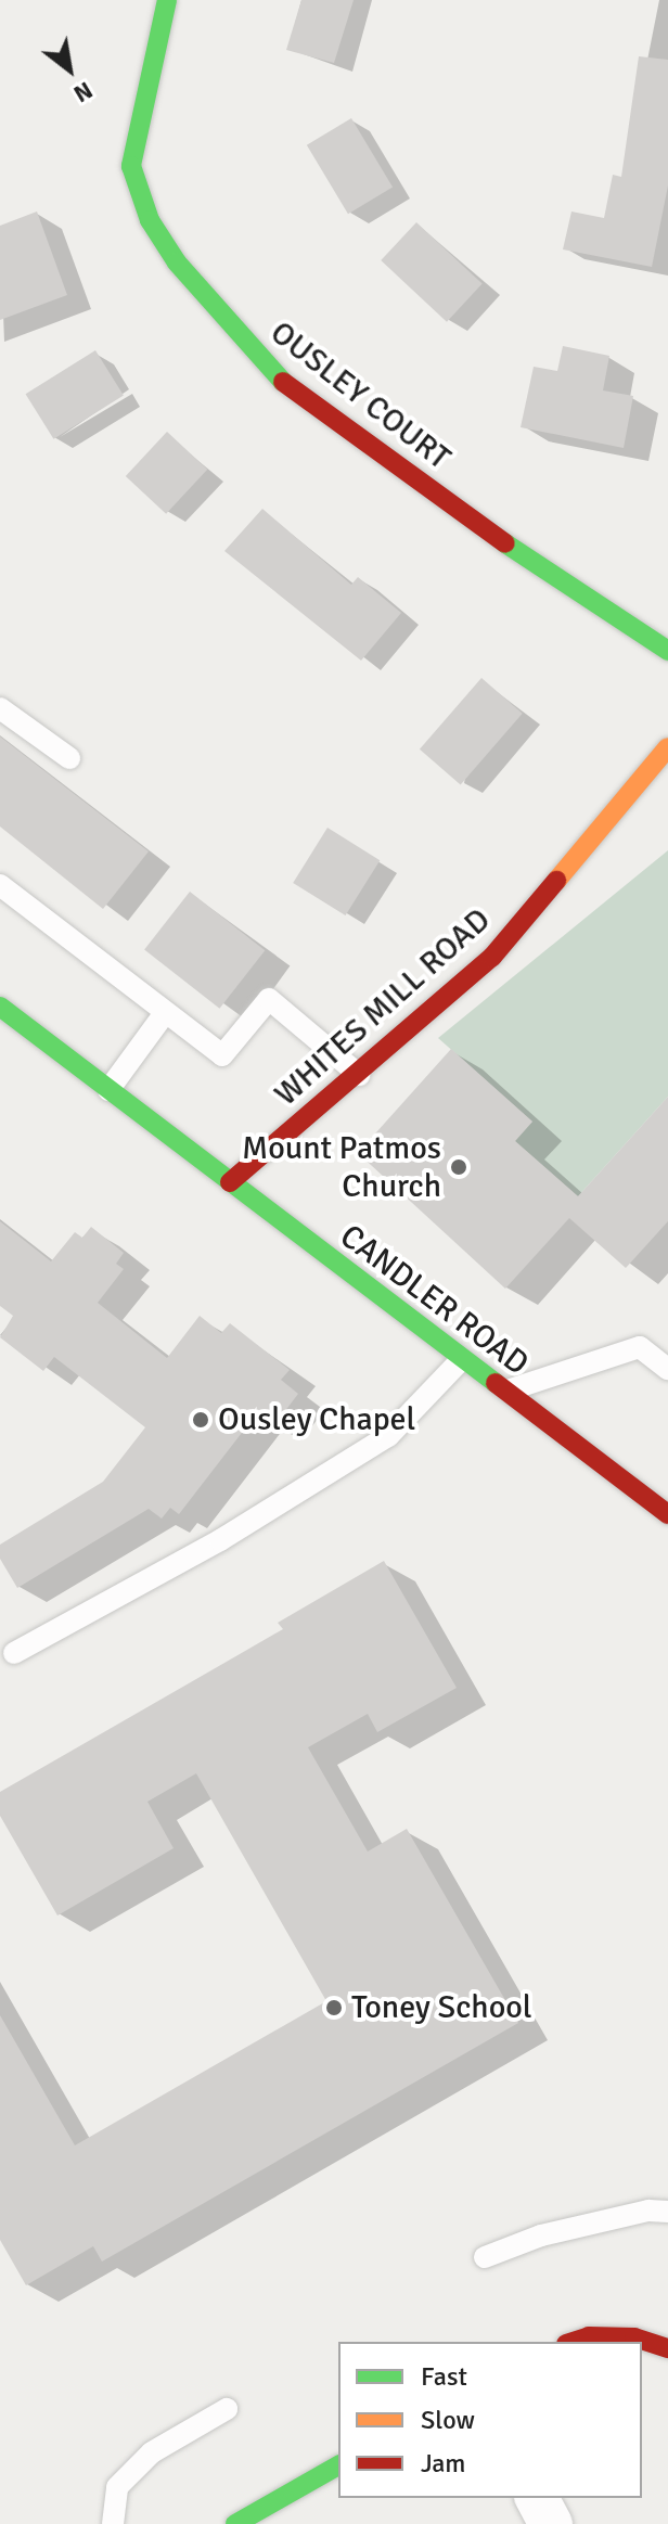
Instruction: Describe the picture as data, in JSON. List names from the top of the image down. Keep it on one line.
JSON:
{"streets":{"street":["OUSLEY COURT","WHITES MILL ROAD","CANDLER ROAD"]},"crossings":[["WHITES MILL ROAD","CANDLER ROAD"]],"places":["Mount Patmos Church","Ousley Chapel","Toney School"],"legend":["Fast","Slow","Jam"],"north":"bottom right"}
